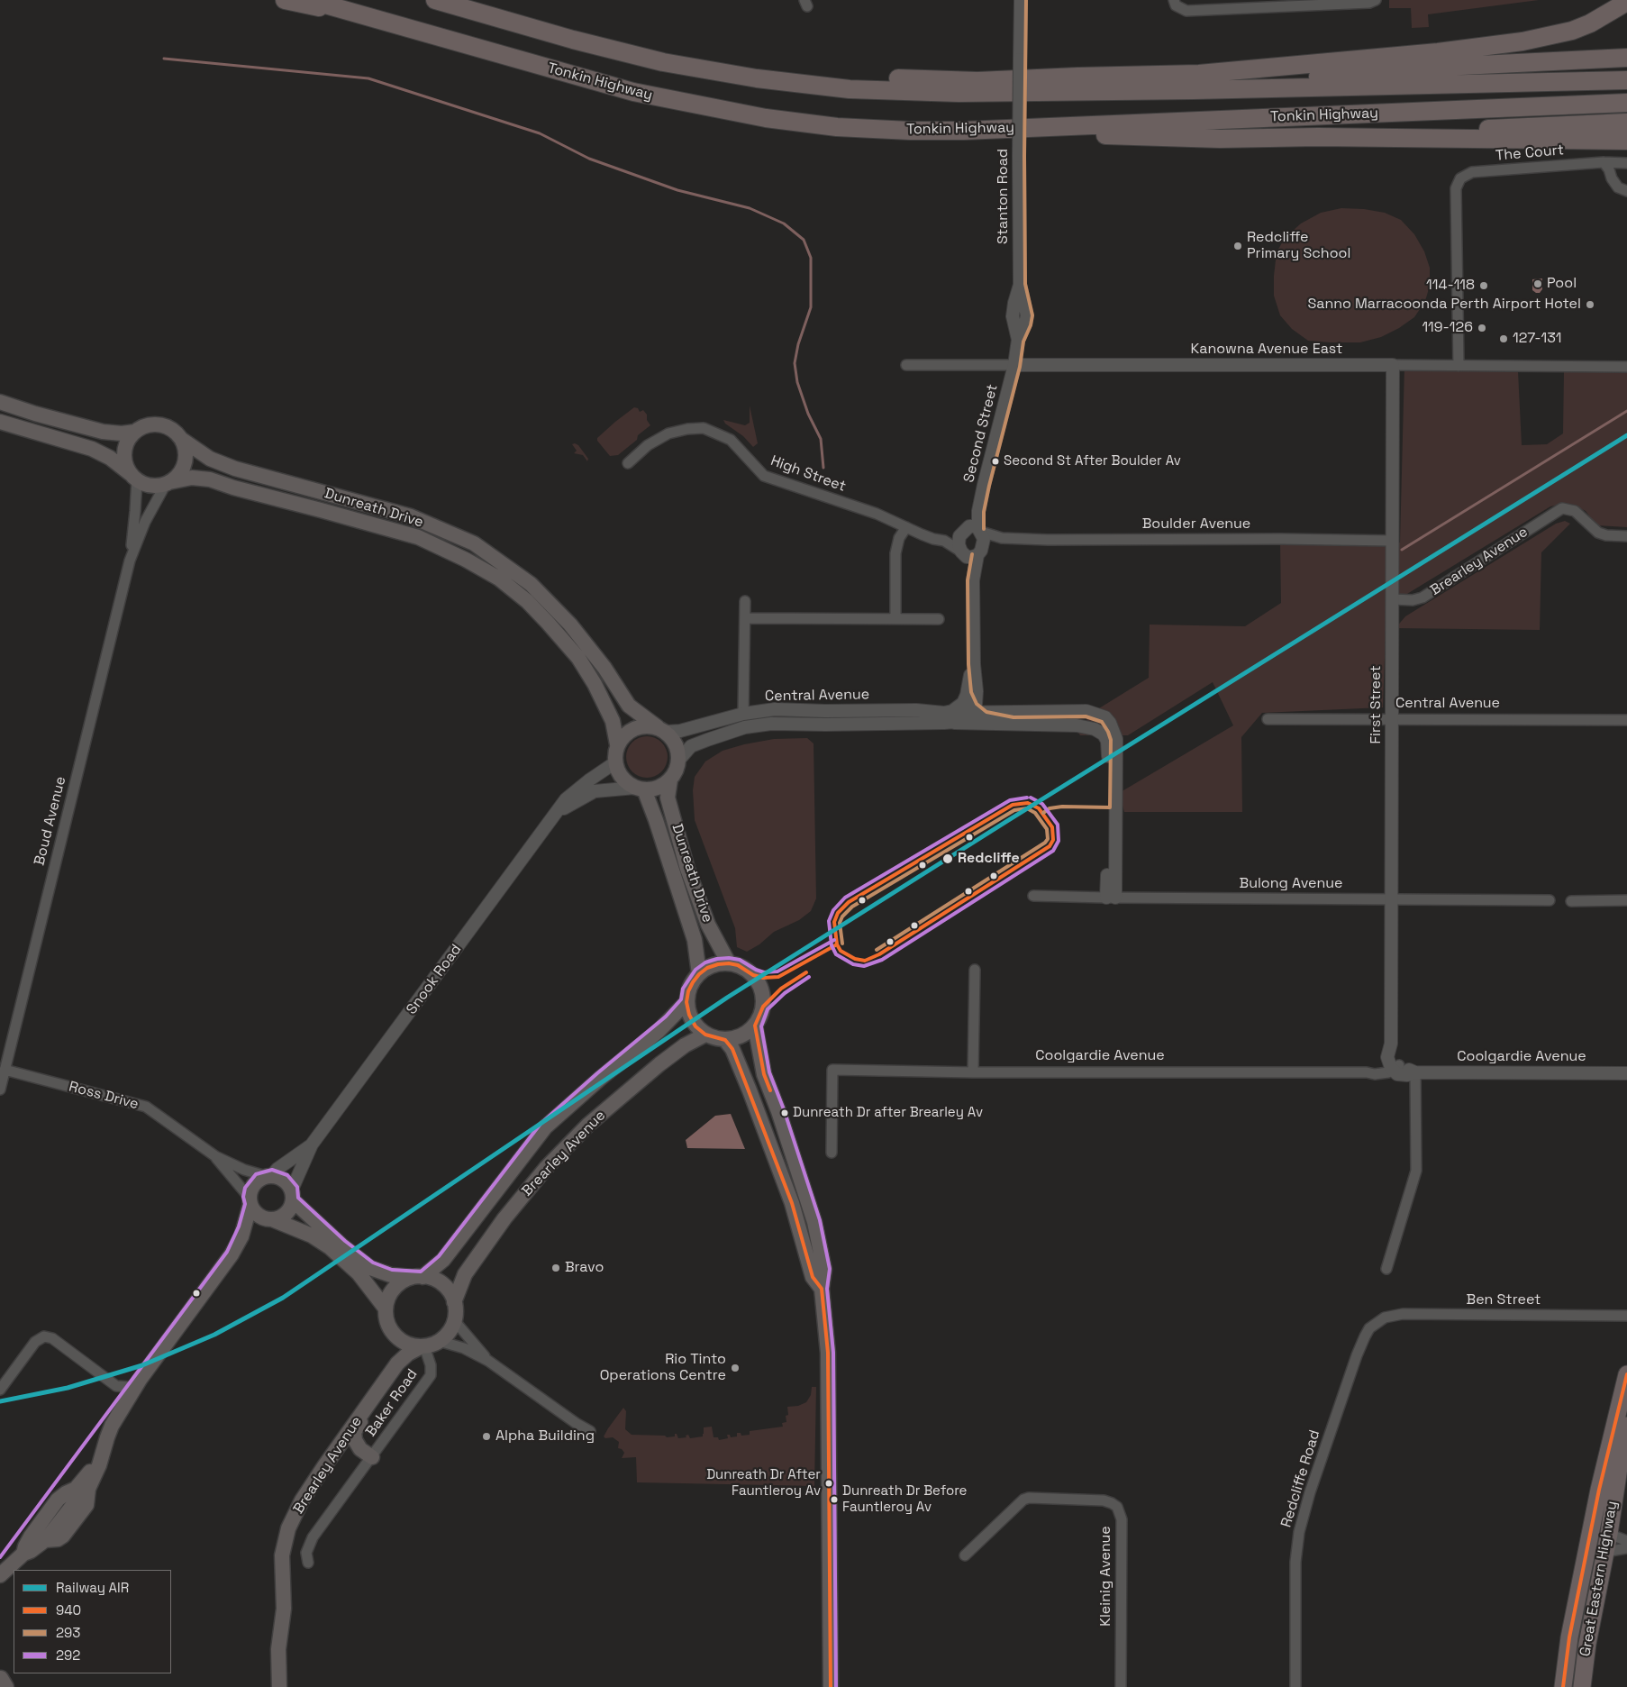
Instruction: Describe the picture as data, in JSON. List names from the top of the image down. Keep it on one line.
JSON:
{"streets":{"highway":["Tonkin Highway","Great Eastern Highway"],"main road":["Dunreath Drive","Brearley Avenue"],"street":["The Court","Stanton Road","Kanowna Avenue East","Second Street","High Street","Boulder Avenue","Central Avenue","First Street","Boud Avenue","Bulong Avenue","Snook Road","Coolgardie Avenue","Ross Drive","Ben Street","Baker Road","Redcliffe Road","Kleinig Avenue"]},"crossings":[["The Court","Kanowna Avenue East"],["Stanton Road","Kanowna Avenue East"],["Stanton Road","Second Street"],["Kanowna Avenue East","Second Street"],["Kanowna Avenue East","First Street"],["Second Street","High Street"],["Second Street","Boulder Avenue"],["Second Street","Central Avenue"],["High Street","Boulder Avenue"],["Dunreath Drive","Brearley Avenue"],["Dunreath Drive","Central Avenue"],["Dunreath Drive","Boud Avenue"],["Dunreath Drive","Snook Road"],["Boulder Avenue","First Street"],["Brearley Avenue","First Street"],["Brearley Avenue","Baker Road"],["Central Avenue","First Street"],["Central Avenue","Bulong Avenue"],["Central Avenue","Snook Road"],["First Street","Bulong Avenue"],["First Street","Coolgardie Avenue"],["Boud Avenue","Ross Drive"],["Snook Road","Ross Drive"],["Ben Street","Redcliffe Road"]],"places":["Redcliffe Primary School","Pool","114-118","Sanno Marracoonda Perth Airport Hotel","119-126","127-131","Second St After Boulder Av","Redcliffe","Dunreath Dr after Brearley Av","Bravo","Rio Tinto Operations Centre","Alpha Building","Dunreath Dr After Fauntleroy Av","Dunreath Dr Before Fauntleroy Av"],"lines":["transit line 293","rail line AIR","transit line 292","transit line 940"],"legend":["Railway AIR","940","293","292"]}
